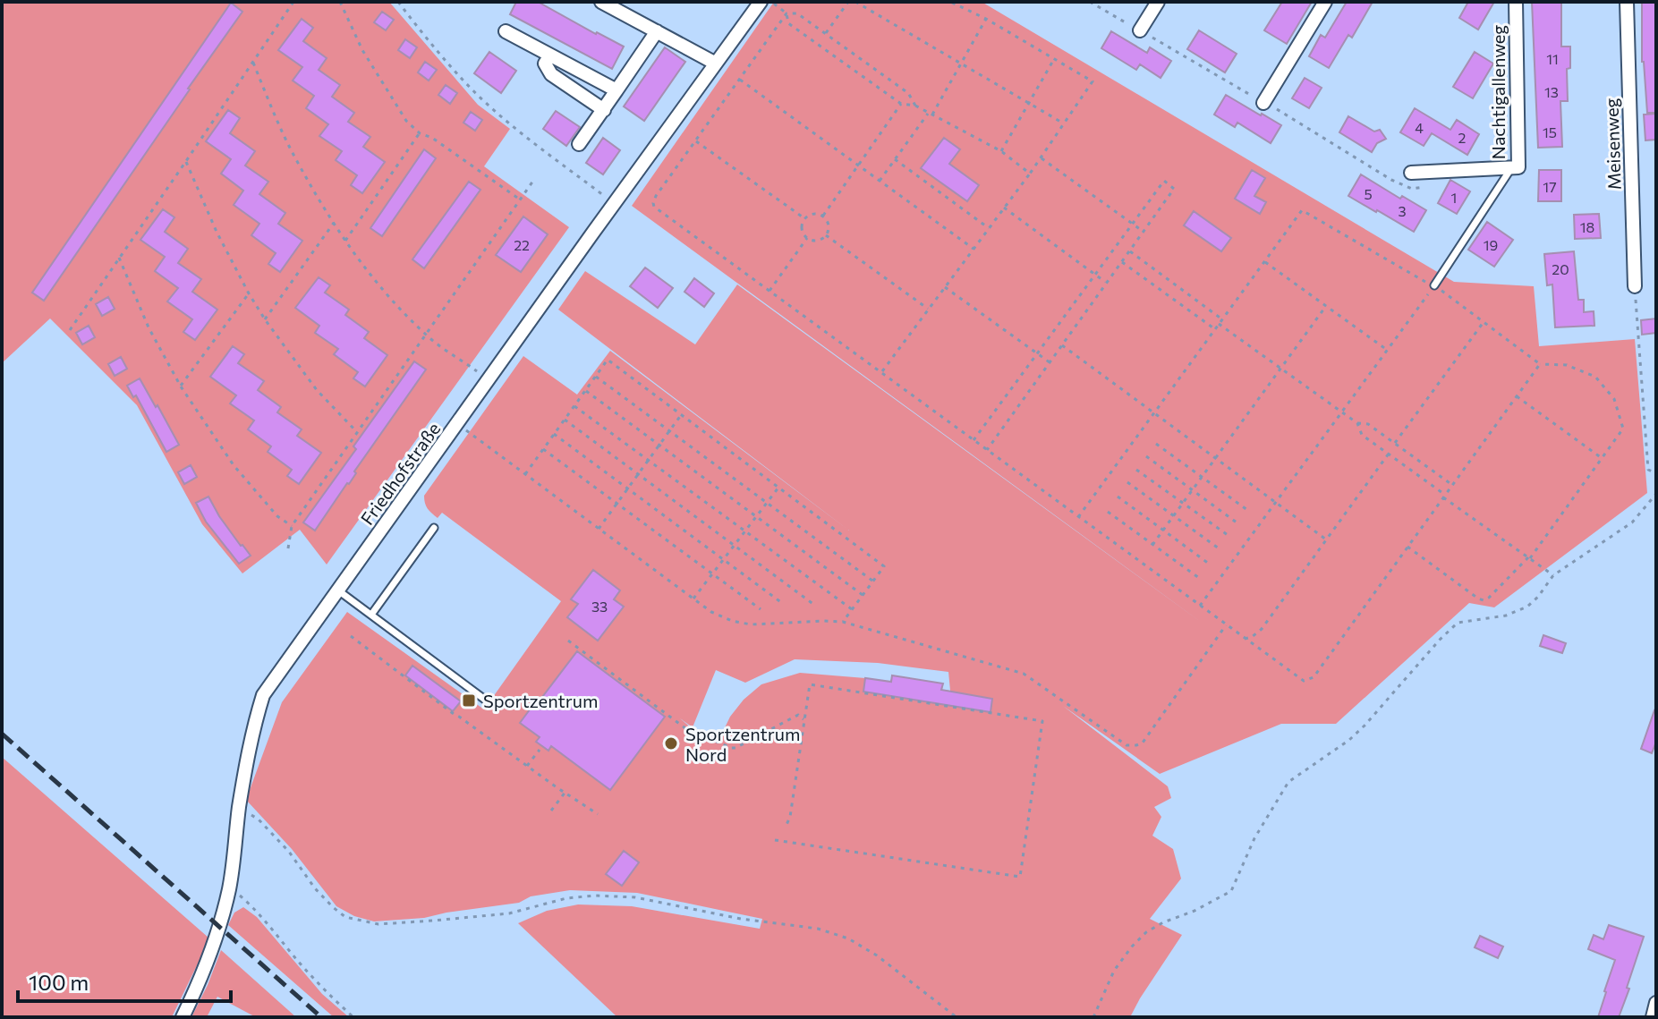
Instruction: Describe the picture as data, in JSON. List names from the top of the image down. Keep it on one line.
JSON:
{"streets":{"street":["Nachtigallenweg","Meisenweg","Friedhofstraße"]},"places":{"transit":["Sportzentrum"],"other":["Sportzentrum Nord"]},"house_numbers":["11","13","4","15","2","17","5","1","3","18","22","19","20","33"],"scale_bar":"100 m"}
